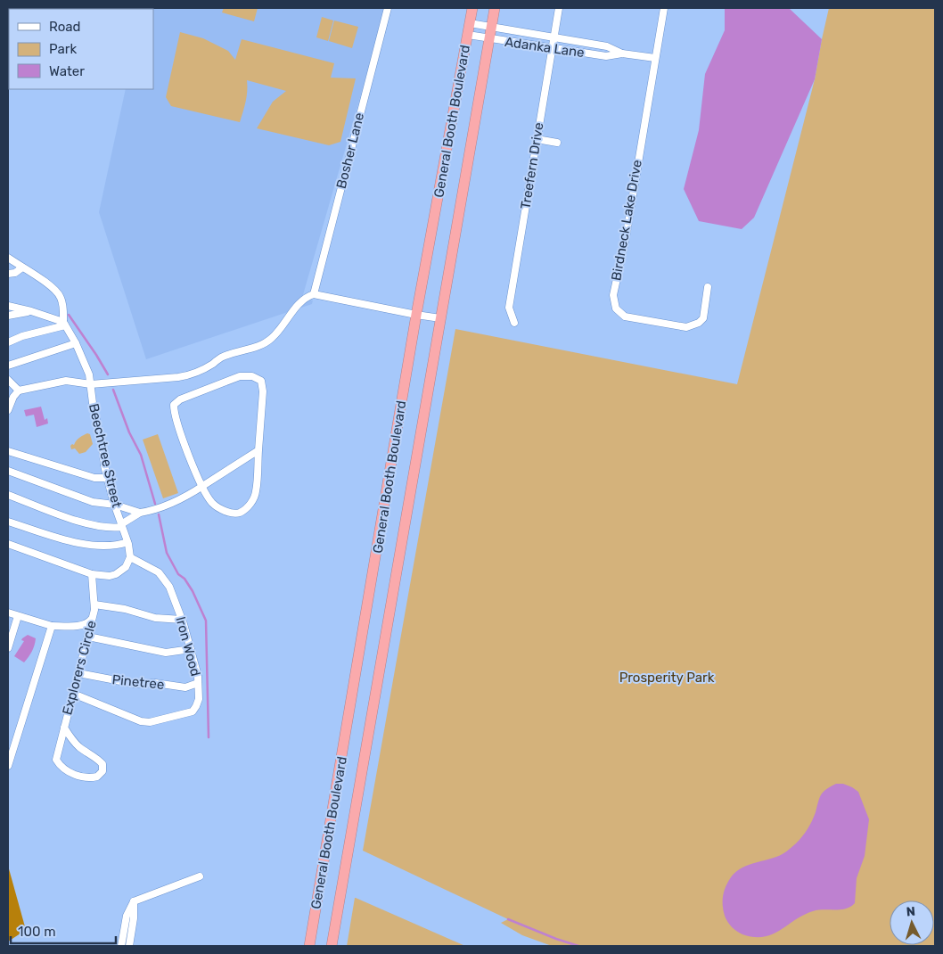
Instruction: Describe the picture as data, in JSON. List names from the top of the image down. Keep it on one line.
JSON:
{"streets":{"highway":["General Booth Boulevard"],"street":["Adanka Lane","Bosher Lane","Treefern Drive","Birdneck Lake Drive","Beechtree Street","Iron Wood","Explorers Circle","Pinetree"]},"crossings":[["Adanka Lane","General Booth Boulevard"],["Adanka Lane","Treefern Drive"],["Adanka Lane","Birdneck Lake Drive"],["Beechtree Street","Iron Wood"],["Iron Wood","Explorers Circle"],["Iron Wood","Pinetree"],["Explorers Circle","Pinetree"]],"parks":["Prosperity Park"],"legend":["Road","Park","Water"],"scale_bar":"100 m","north":"top"}
